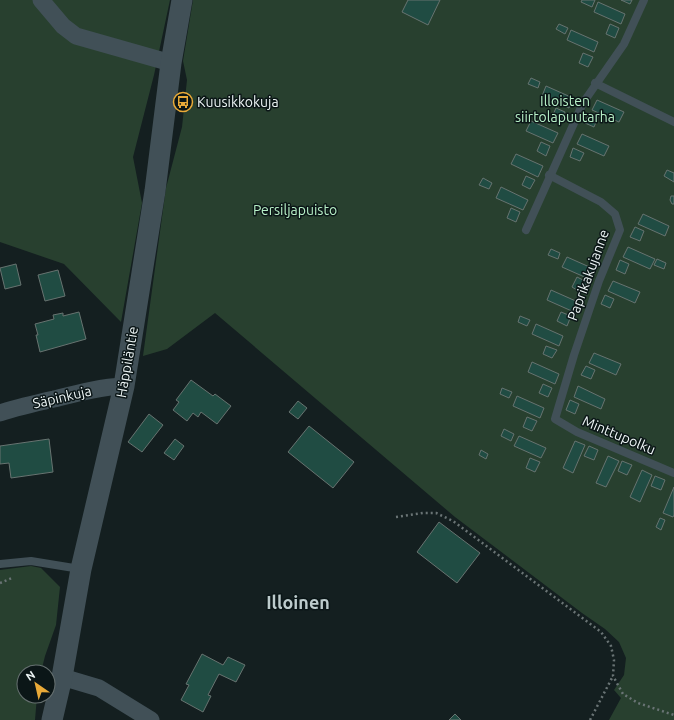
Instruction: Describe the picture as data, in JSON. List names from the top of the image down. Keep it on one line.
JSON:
{"streets":{"street":["Häppiläntie","Säpinkuja"],"lane":["Paprikakujanne","Minttupolku"]},"crossings":[["Paprikakujanne","Minttupolku"],["Häppiläntie","Säpinkuja"]],"districts":["Illoinen"],"parks":["Illoisten siirtolapuutarha","Persiljapuisto"],"places":{"bus stop":["Kuusikkokuja"]},"north":"top left"}
